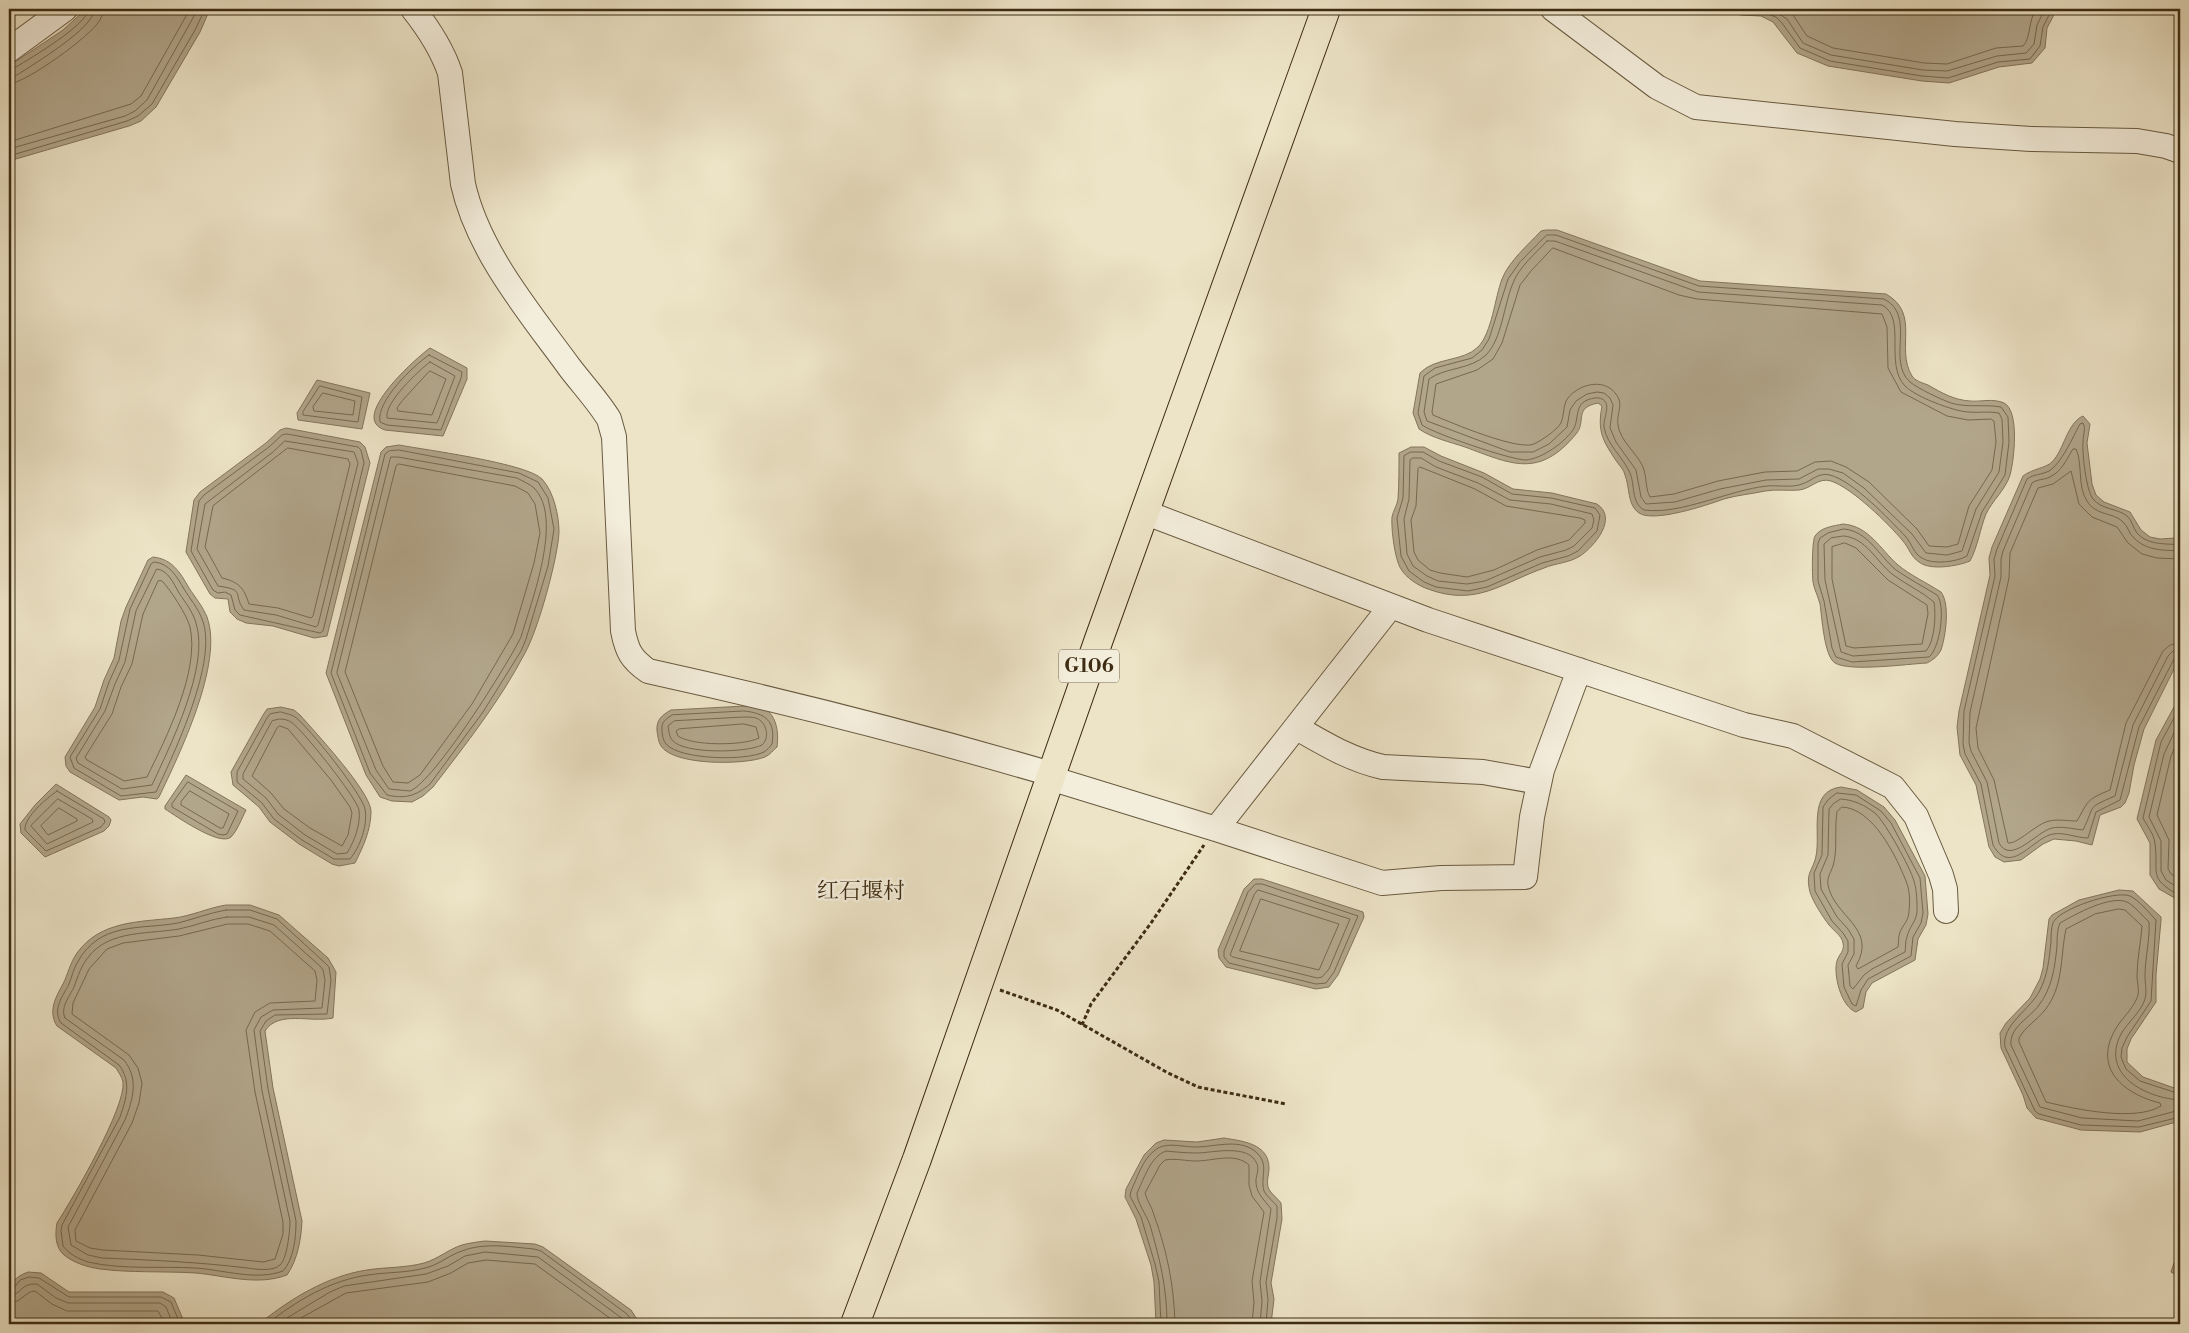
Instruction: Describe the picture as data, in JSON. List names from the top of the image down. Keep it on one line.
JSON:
{"streets":{"highway":["G106"]},"districts":["红石堰村"]}
